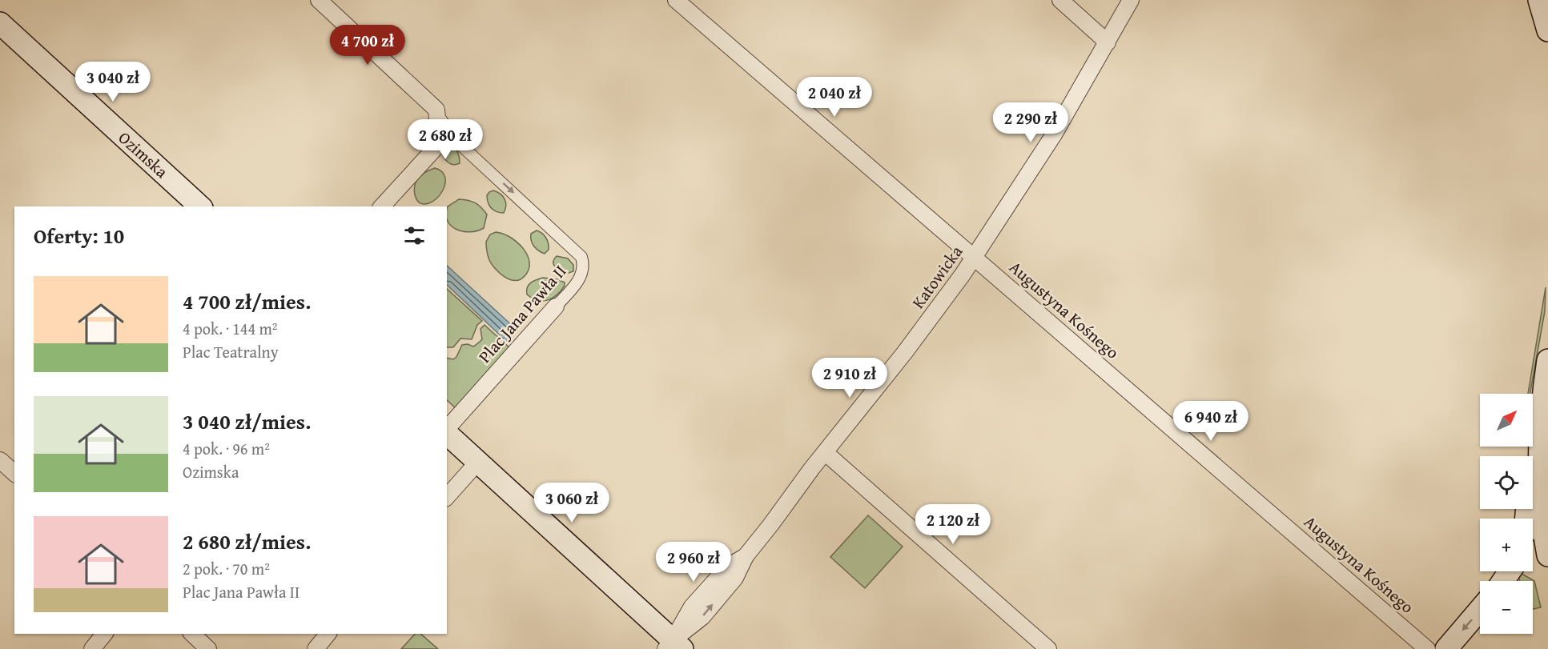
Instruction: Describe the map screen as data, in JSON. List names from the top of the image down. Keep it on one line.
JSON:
{"streets":{"main road":["Ozimska"],"street":["Katowicka","Augustyna Kośnego","Plac Jana Pawła II"]},"crossings":[["Katowicka","Augustyna Kośnego"]],"one_way":["Plac Jana Pawła II"],"north":"top right","page":{"price":["4 700 zł","3 040 zł","2 040 zł","2 290 zł","2 680 zł","2 910 zł","6 940 zł","3 060 zł","2 120 zł","2 960 zł"],"heading":"Oferty: 10","list":[{"name":"4 700 zł/mies.","note":"4 pok. · 144 m² · Plac Teatralny"},{"name":"3 040 zł/mies.","note":"4 pok. · 96 m² · Ozimska"},{"name":"2 680 zł/mies.","note":"2 pok. · 70 m² · Plac Jana Pawła II"}],"map_buttons":["+","−"]}}
